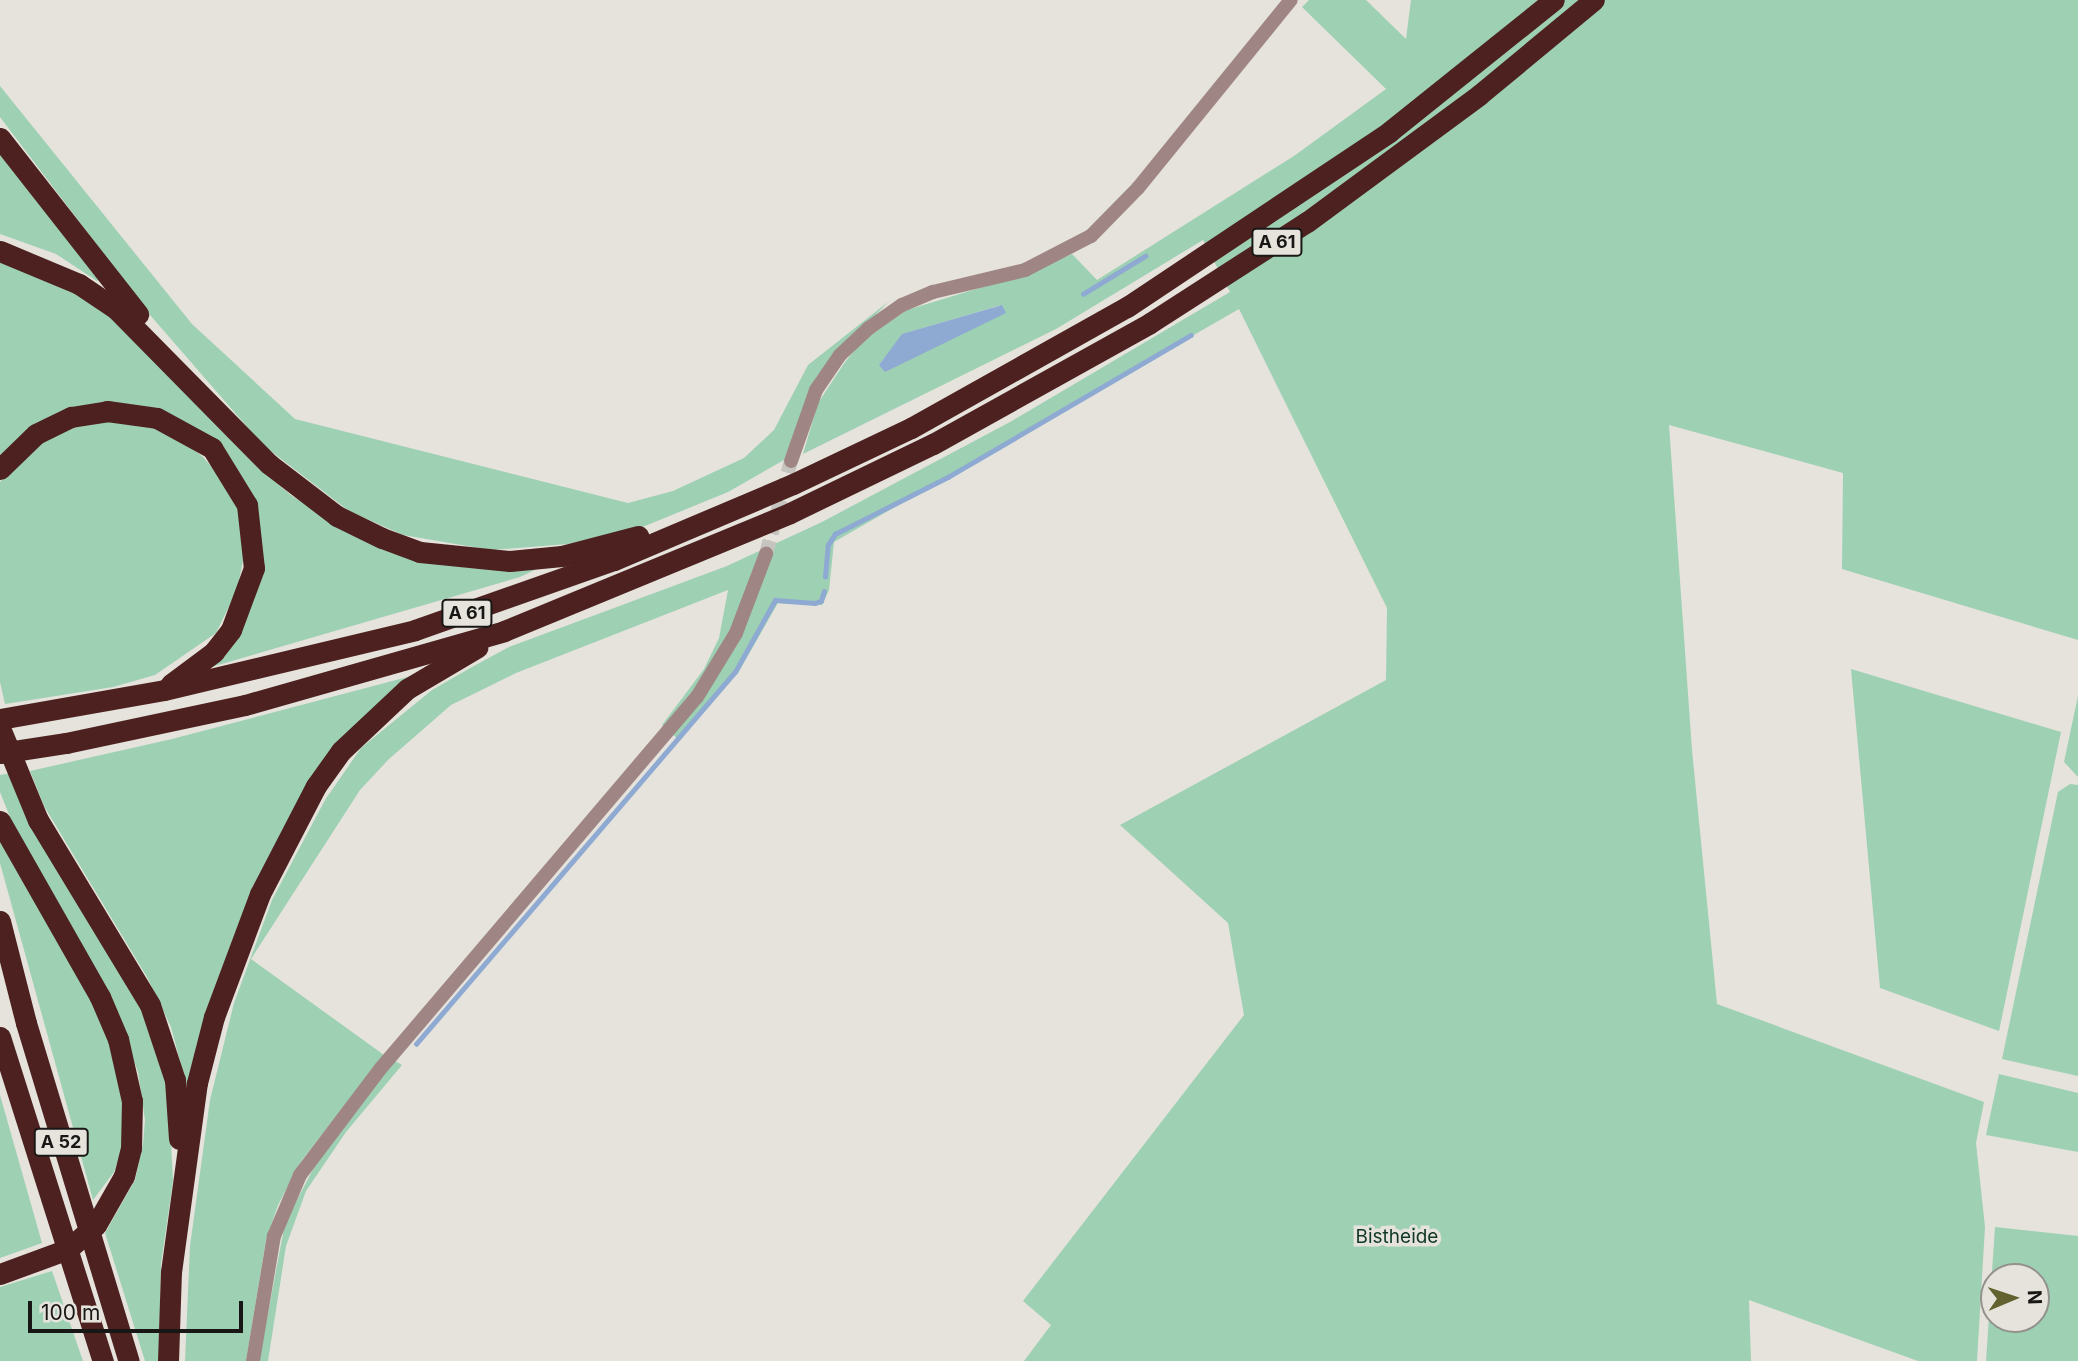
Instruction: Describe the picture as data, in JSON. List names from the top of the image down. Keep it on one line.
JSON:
{"streets":{"highway":["A 61","A 52"]},"parks":["Bistheide"],"scale_bar":"100 m","north":"right"}
